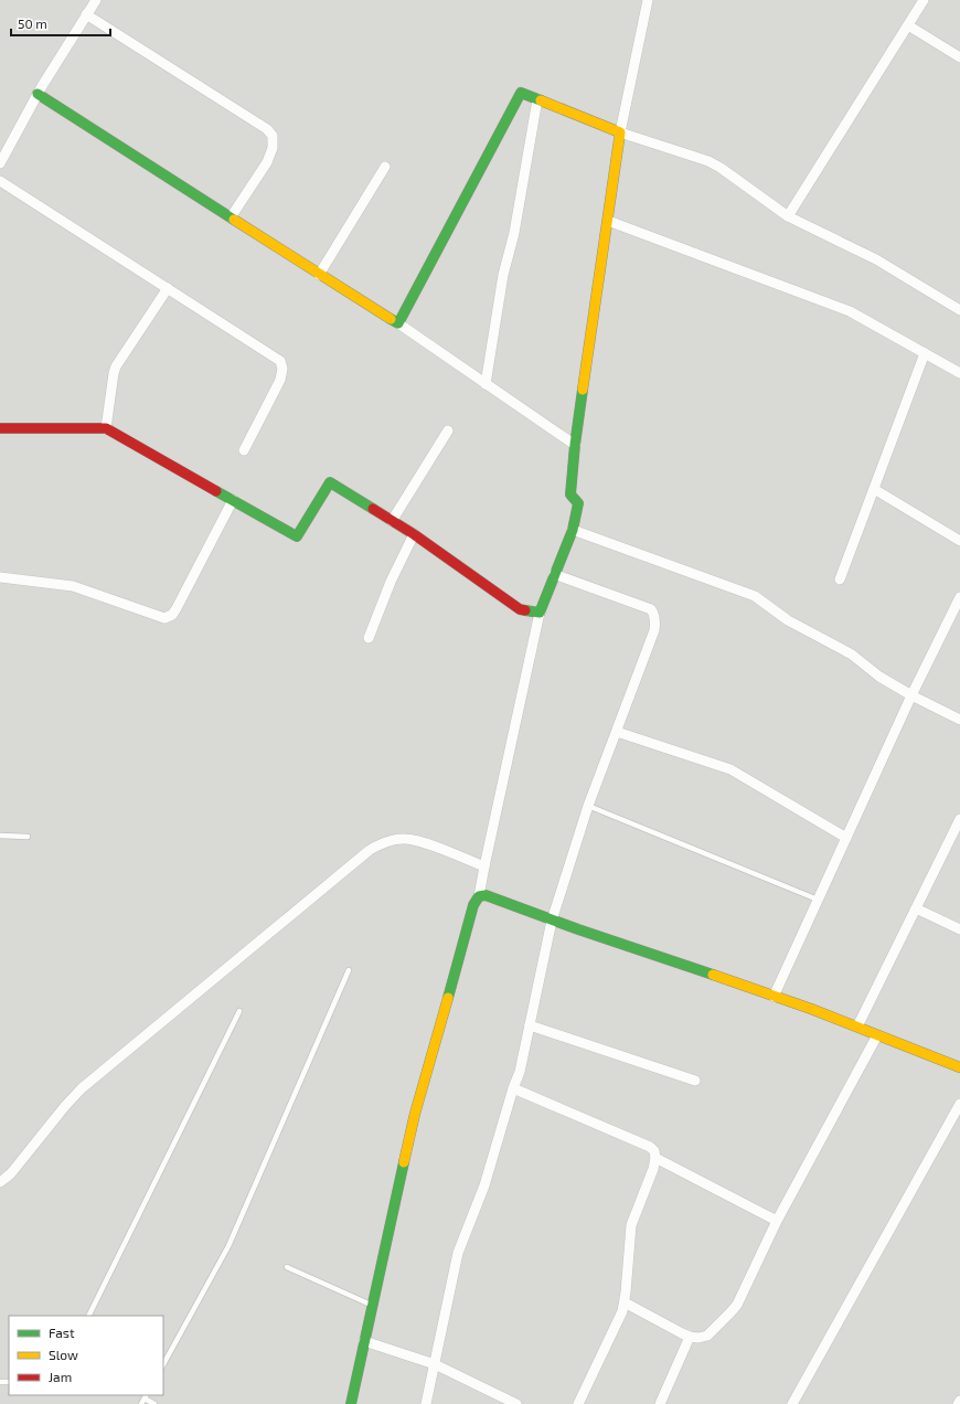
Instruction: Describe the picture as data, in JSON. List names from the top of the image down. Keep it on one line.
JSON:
{"legend":["Fast","Slow","Jam"],"scale_bar":"50 m"}
